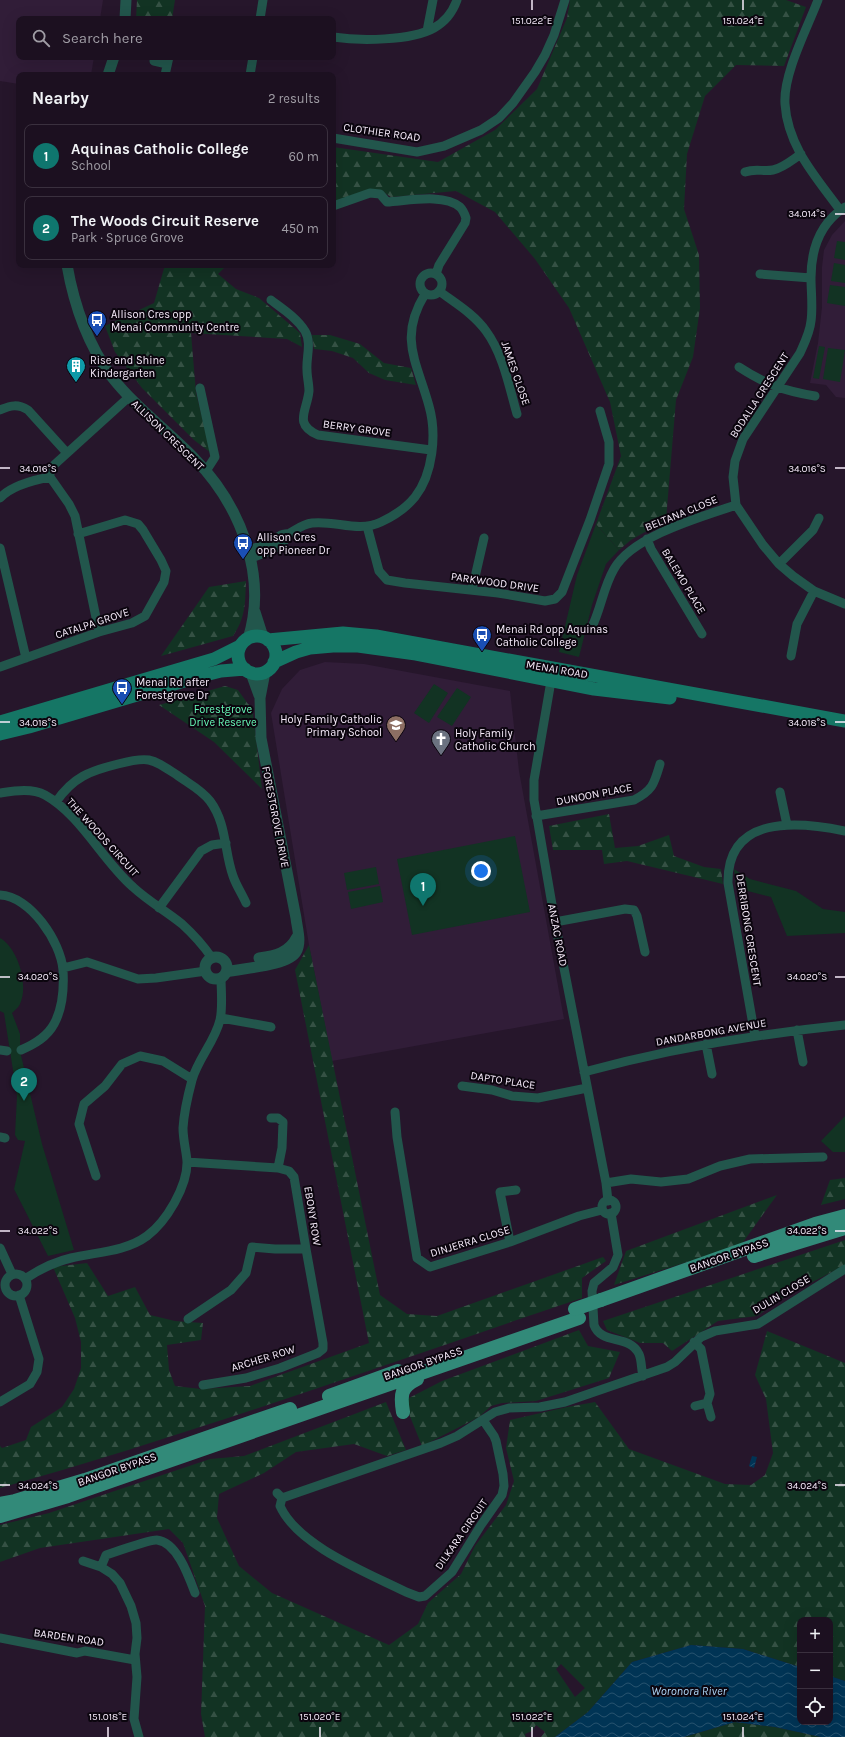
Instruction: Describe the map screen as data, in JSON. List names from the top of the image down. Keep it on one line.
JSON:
{"streets":{"main road":["MENAI ROAD","BANGOR BYPASS"],"street":["CLOTHIER ROAD","JAMES CLOSE","BODALLA CRESCENT","BERRY GROVE","ALLISON CRESCENT","BELTANA CLOSE","BALEMO PLACE","PARKWOOD DRIVE","CATALPA GROVE","DUNOON PLACE","FORESTGROVE DRIVE","THE WOODS CIRCUIT","DERRIBONG CRESCENT","ANZAC ROAD","DANDARBONG AVENUE","DAPTO PLACE","EBONY ROW","DINJERRA CLOSE","DULIN CLOSE","ARCHER ROW","DILKARA CIRCUIT","BARDEN ROAD"]},"crossings":[["BODALLA CRESCENT","BELTANA CLOSE"],["BELTANA CLOSE","BALEMO PLACE"],["MENAI ROAD","ANZAC ROAD"],["DUNOON PLACE","ANZAC ROAD"],["FORESTGROVE DRIVE","THE WOODS CIRCUIT"],["DERRIBONG CRESCENT","DANDARBONG AVENUE"],["ANZAC ROAD","DANDARBONG AVENUE"],["ANZAC ROAD","DAPTO PLACE"],["ANZAC ROAD","DINJERRA CLOSE"],["EBONY ROW","ARCHER ROW"],["DULIN CLOSE","DILKARA CIRCUIT"]],"water":["Woronora River"],"parks":["Forestgrove Drive Reserve"],"places":{"bus stop":["Allison Cres opp Menai Community Centre","Allison Cres opp Pioneer Dr","Menai Rd opp Aquinas Catholic College","Menai Rd after Forestgrove Dr"],"building":["Rise and Shine Kindergarten"],"school or university":["Holy Family Catholic Primary School"],"church":["Holy Family Catholic Church"]},"page":{"search":"Search here","heading":["Nearby","2 results"],"list":[{"mark":"1","name":"Aquinas Catholic College","note":"School","value":"60 m"},{"mark":"2","name":"The Woods Circuit Reserve","note":"Park · Spruce Grove","value":"450 m"}],"pins":["1","2"],"map_buttons":["+","−"]},"coordinates":["151.022°E","151.024°E","34.014°S","34.016°S","34.018°S","34.020°S","34.022°S","34.024°S","151.018°E","151.020°E"]}
